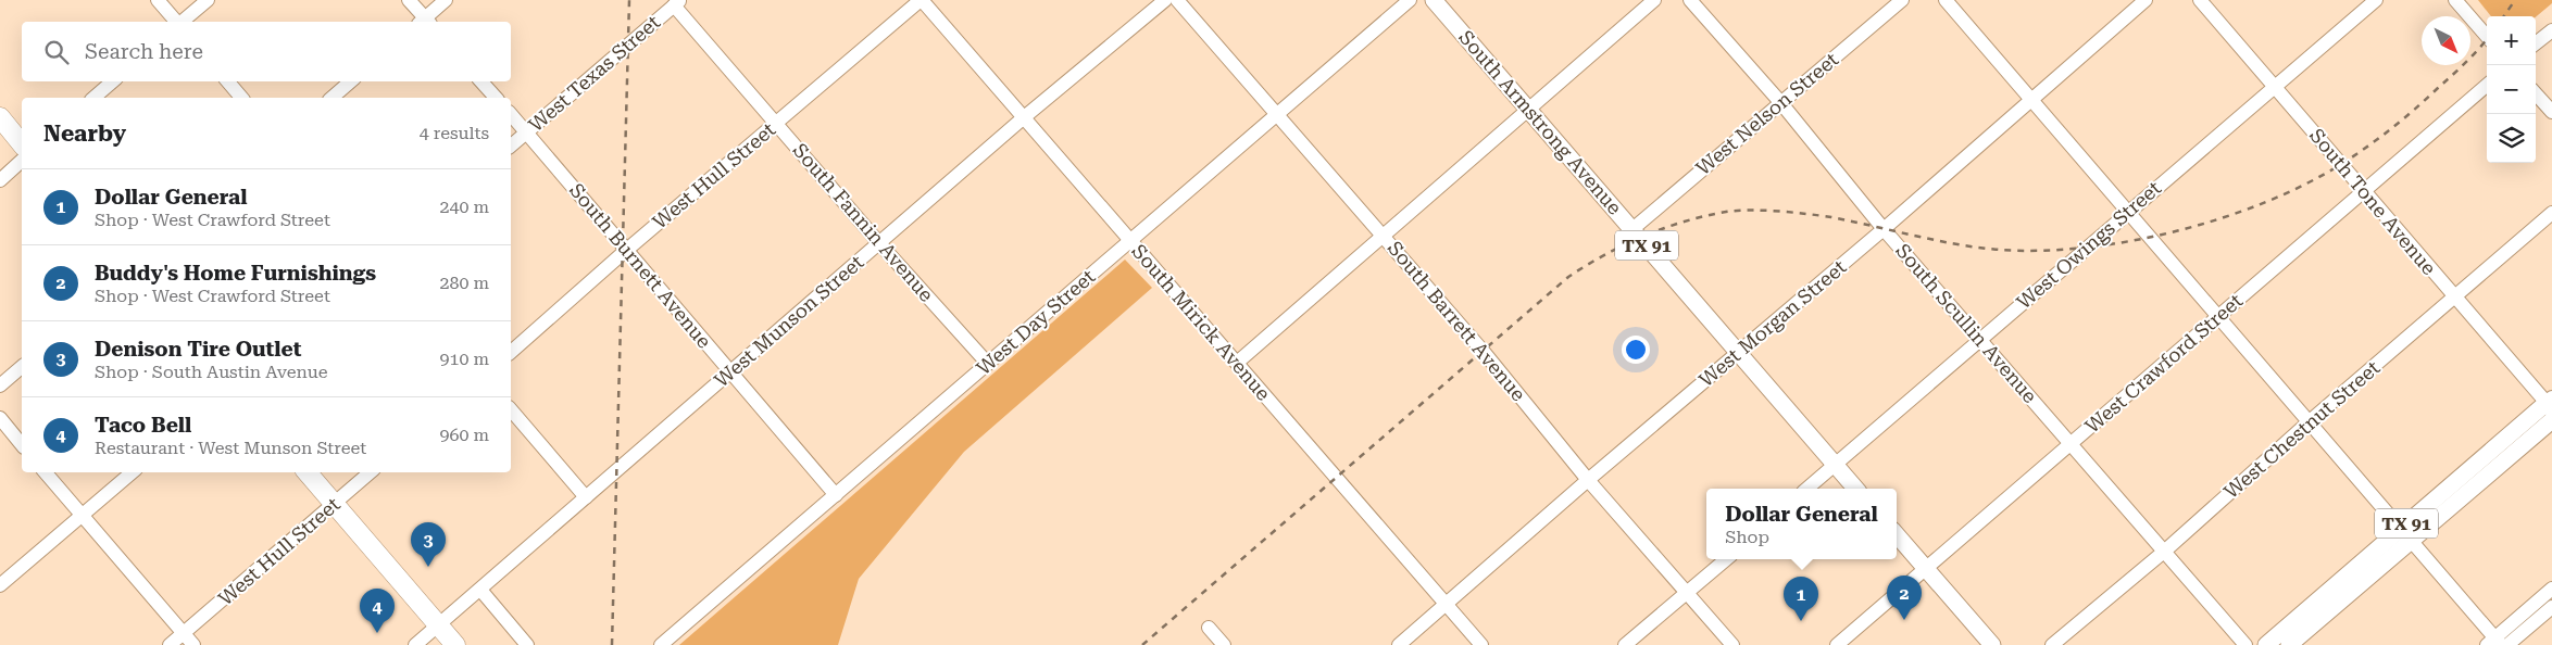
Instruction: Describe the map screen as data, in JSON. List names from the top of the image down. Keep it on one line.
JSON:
{"streets":{"main road":["South Armstrong Avenue","TX 91"],"street":["West Texas Street","West Nelson Street","West Hull Street","South Tone Avenue","South Fannin Avenue","West Owings Street","South Burnett Avenue","West Munson Street","South Barrett Avenue","West Day Street","South Mirick Avenue","West Morgan Street","South Scullin Avenue","West Crawford Street","West Chestnut Street"]},"crossings":[["West Texas Street","South Fannin Avenue"],["West Texas Street","South Burnett Avenue"],["West Nelson Street","South Armstrong Avenue"],["West Nelson Street","South Scullin Avenue"],["South Armstrong Avenue","West Owings Street"],["South Armstrong Avenue","West Morgan Street"],["West Hull Street","South Fannin Avenue"],["West Hull Street","South Burnett Avenue"],["West Hull Street","South Mirick Avenue"],["South Tone Avenue","TX 91"],["South Tone Avenue","West Owings Street"],["South Tone Avenue","West Crawford Street"],["South Tone Avenue","West Chestnut Street"],["South Fannin Avenue","West Munson Street"],["South Fannin Avenue","West Day Street"],["West Owings Street","South Scullin Avenue"],["South Burnett Avenue","West Munson Street"],["South Burnett Avenue","West Day Street"],["West Munson Street","South Mirick Avenue"],["South Barrett Avenue","West Day Street"],["South Barrett Avenue","West Morgan Street"],["West Day Street","South Mirick Avenue"],["South Mirick Avenue","West Morgan Street"],["West Morgan Street","South Scullin Avenue"],["South Scullin Avenue","West Crawford Street"],["South Scullin Avenue","West Chestnut Street"]],"north":"bottom right","page":{"map_buttons":["+","−"],"search":"Search here","heading":["Nearby","4 results"],"list":[{"mark":"1","name":"Dollar General","note":"Shop · West Crawford Street","value":"240 m"},{"mark":"2","name":"Buddy's Home Furnishings","note":"Shop · West Crawford Street","value":"280 m"},{"mark":"3","name":"Denison Tire Outlet","note":"Shop · South Austin Avenue","value":"910 m"},{"mark":"4","name":"Taco Bell","note":"Restaurant · West Munson Street","value":"960 m"}],"popup":["Dollar General","Shop"],"pins":["3","2","1","4"]}}
